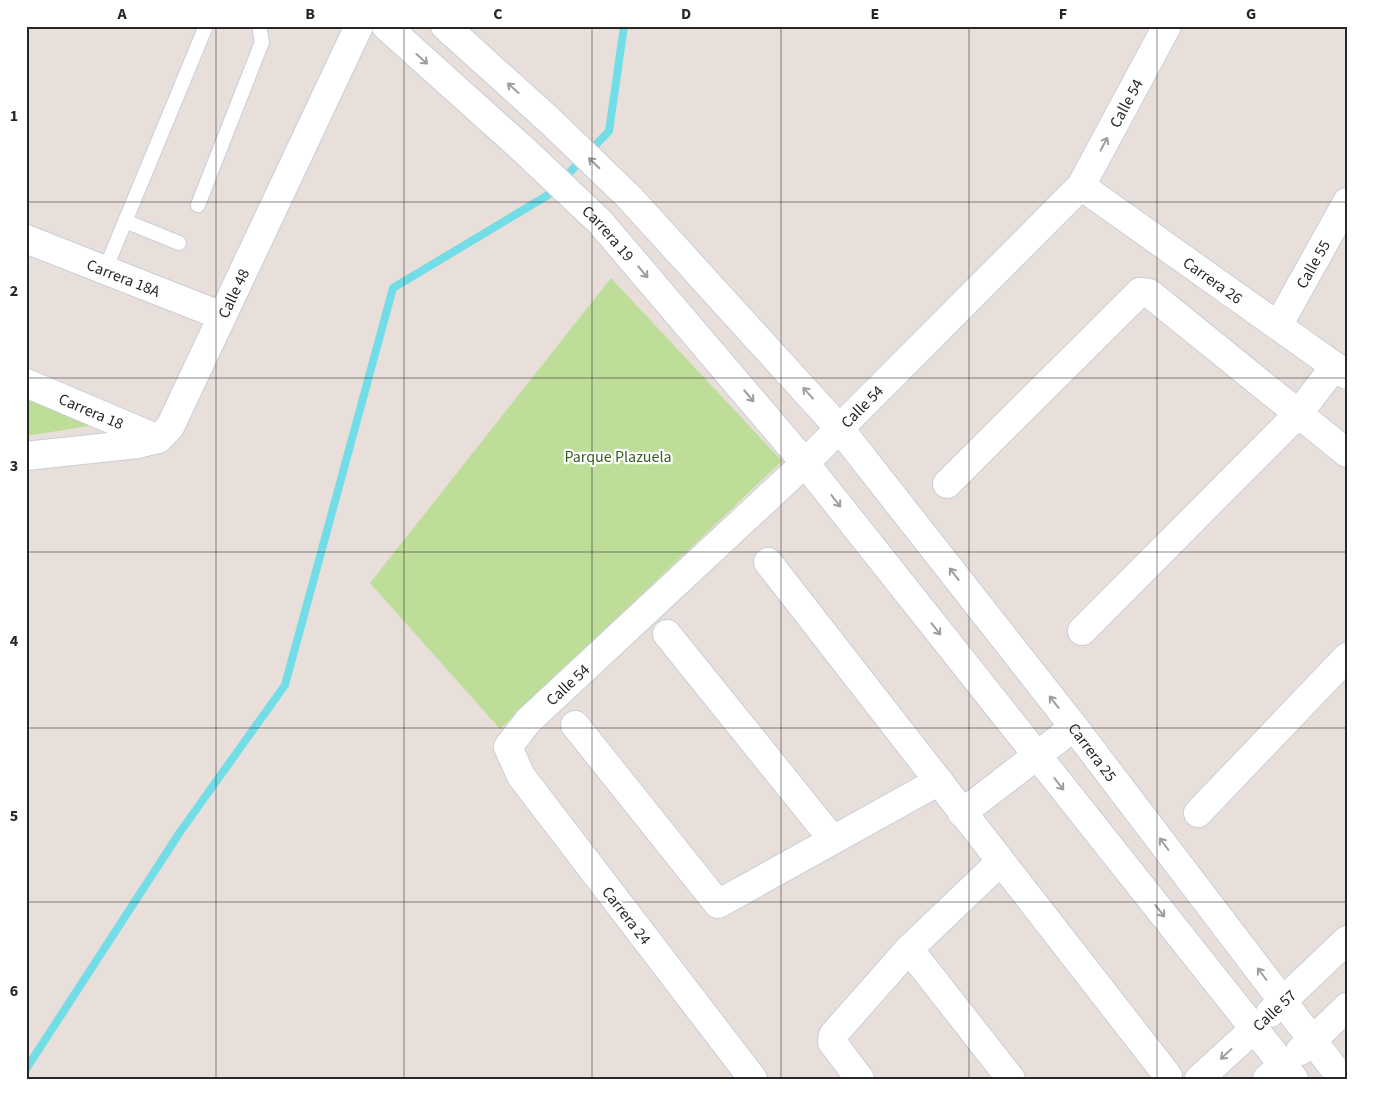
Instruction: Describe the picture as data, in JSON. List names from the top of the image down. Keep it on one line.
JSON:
{"streets":{"street":["Calle 54","Carrera 19","Calle 55","Carrera 18A","Carrera 26","Calle 48","Carrera 18","Carrera 25","Carrera 24","Calle 57"]},"crossings":[["Calle 54","Carrera 19"],["Calle 54","Carrera 26"],["Calle 54","Carrera 25"],["Calle 54","Carrera 24"],["Calle 55","Carrera 26"],["Carrera 18A","Calle 48"],["Calle 48","Carrera 18"],["Carrera 25","Calle 57"]],"one_way":["Calle 57"],"parks":["Parque Plazuela"],"grid":{"columns":["A","B","C","D","E","F","G"],"rows":["1","2","3","4","5","6"]}}
